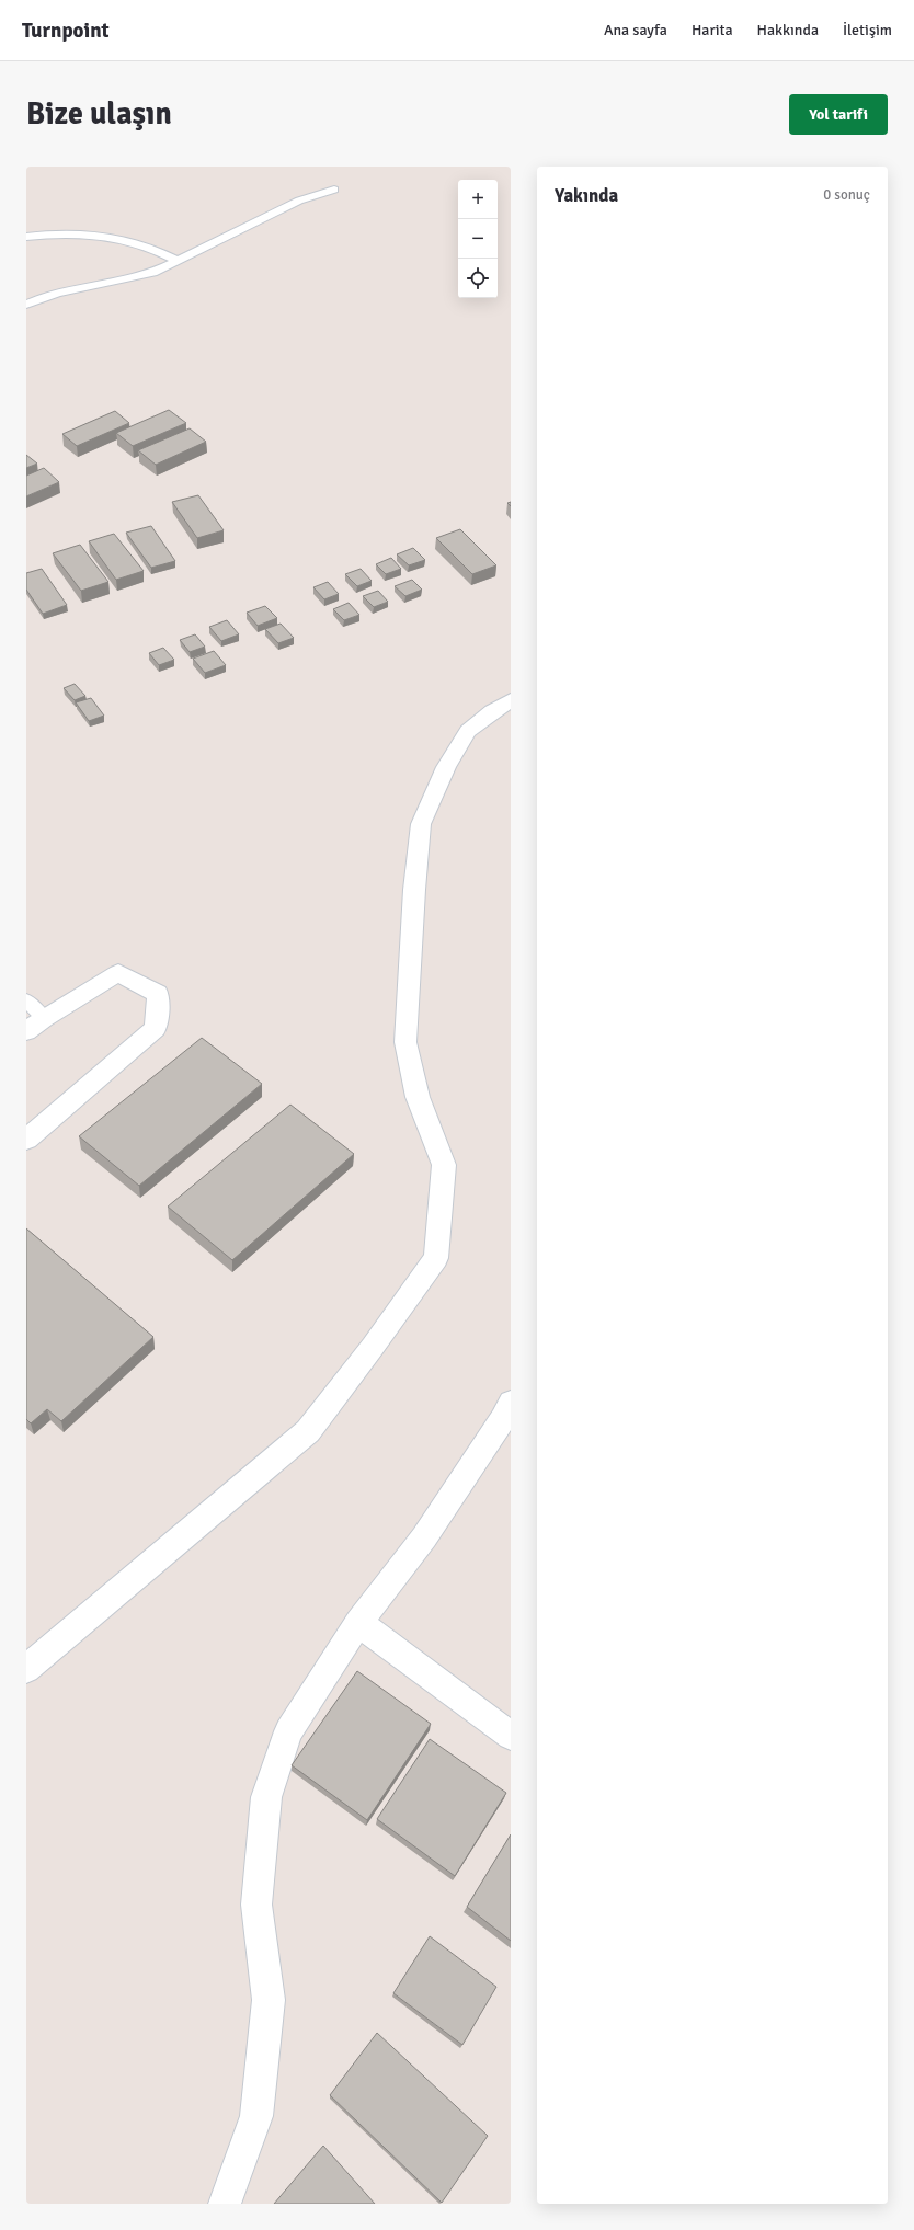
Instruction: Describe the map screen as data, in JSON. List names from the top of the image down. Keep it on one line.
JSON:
{"page":{"header":"Turnpoint","nav":["Ana sayfa","Harita","Hakkında","İletişim"],"buttons":"Yol tarifi","title":"Bize ulaşın","heading":["Yakında","0 sonuç"],"map_buttons":["+","−"]}}
